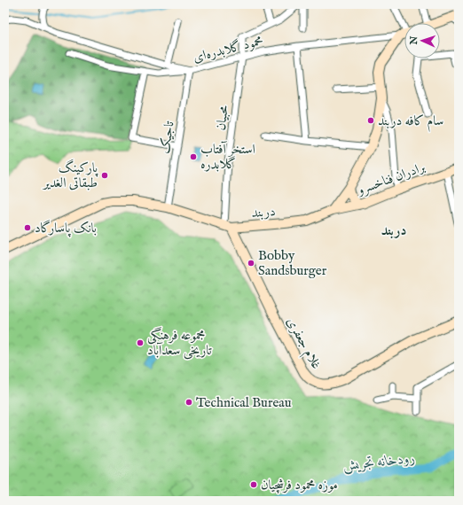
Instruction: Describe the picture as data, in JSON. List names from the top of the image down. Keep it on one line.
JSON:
{"streets":{"main road":["برادران فناخسرو","دربند","غلام جعفری"],"street":["محمود گلابدره‌ای","محبیان","تاجیک"]},"crossings":[["محمود گلابدره‌ای","محبیان"],["محمود گلابدره‌ای","تاجیک"],["محبیان","دربند"],["محبیان","غلام جعفری"],["تاجیک","دربند"],["برادران فناخسرو","دربند"],["دربند","غلام جعفری"]],"districts":["دربند"],"water":["رودخانه تجریش"],"places":["سام کافه دربند","استخر آفتاب گلابدره","پارکینگ طبقاتی الغدیر","بانک پاسارگاد","Bobby Sandsburger","مجموعه فرهنگی تاریخی سعدآباد","Technical Bureau","موزه محمود فرشچیان"],"north":"left"}
